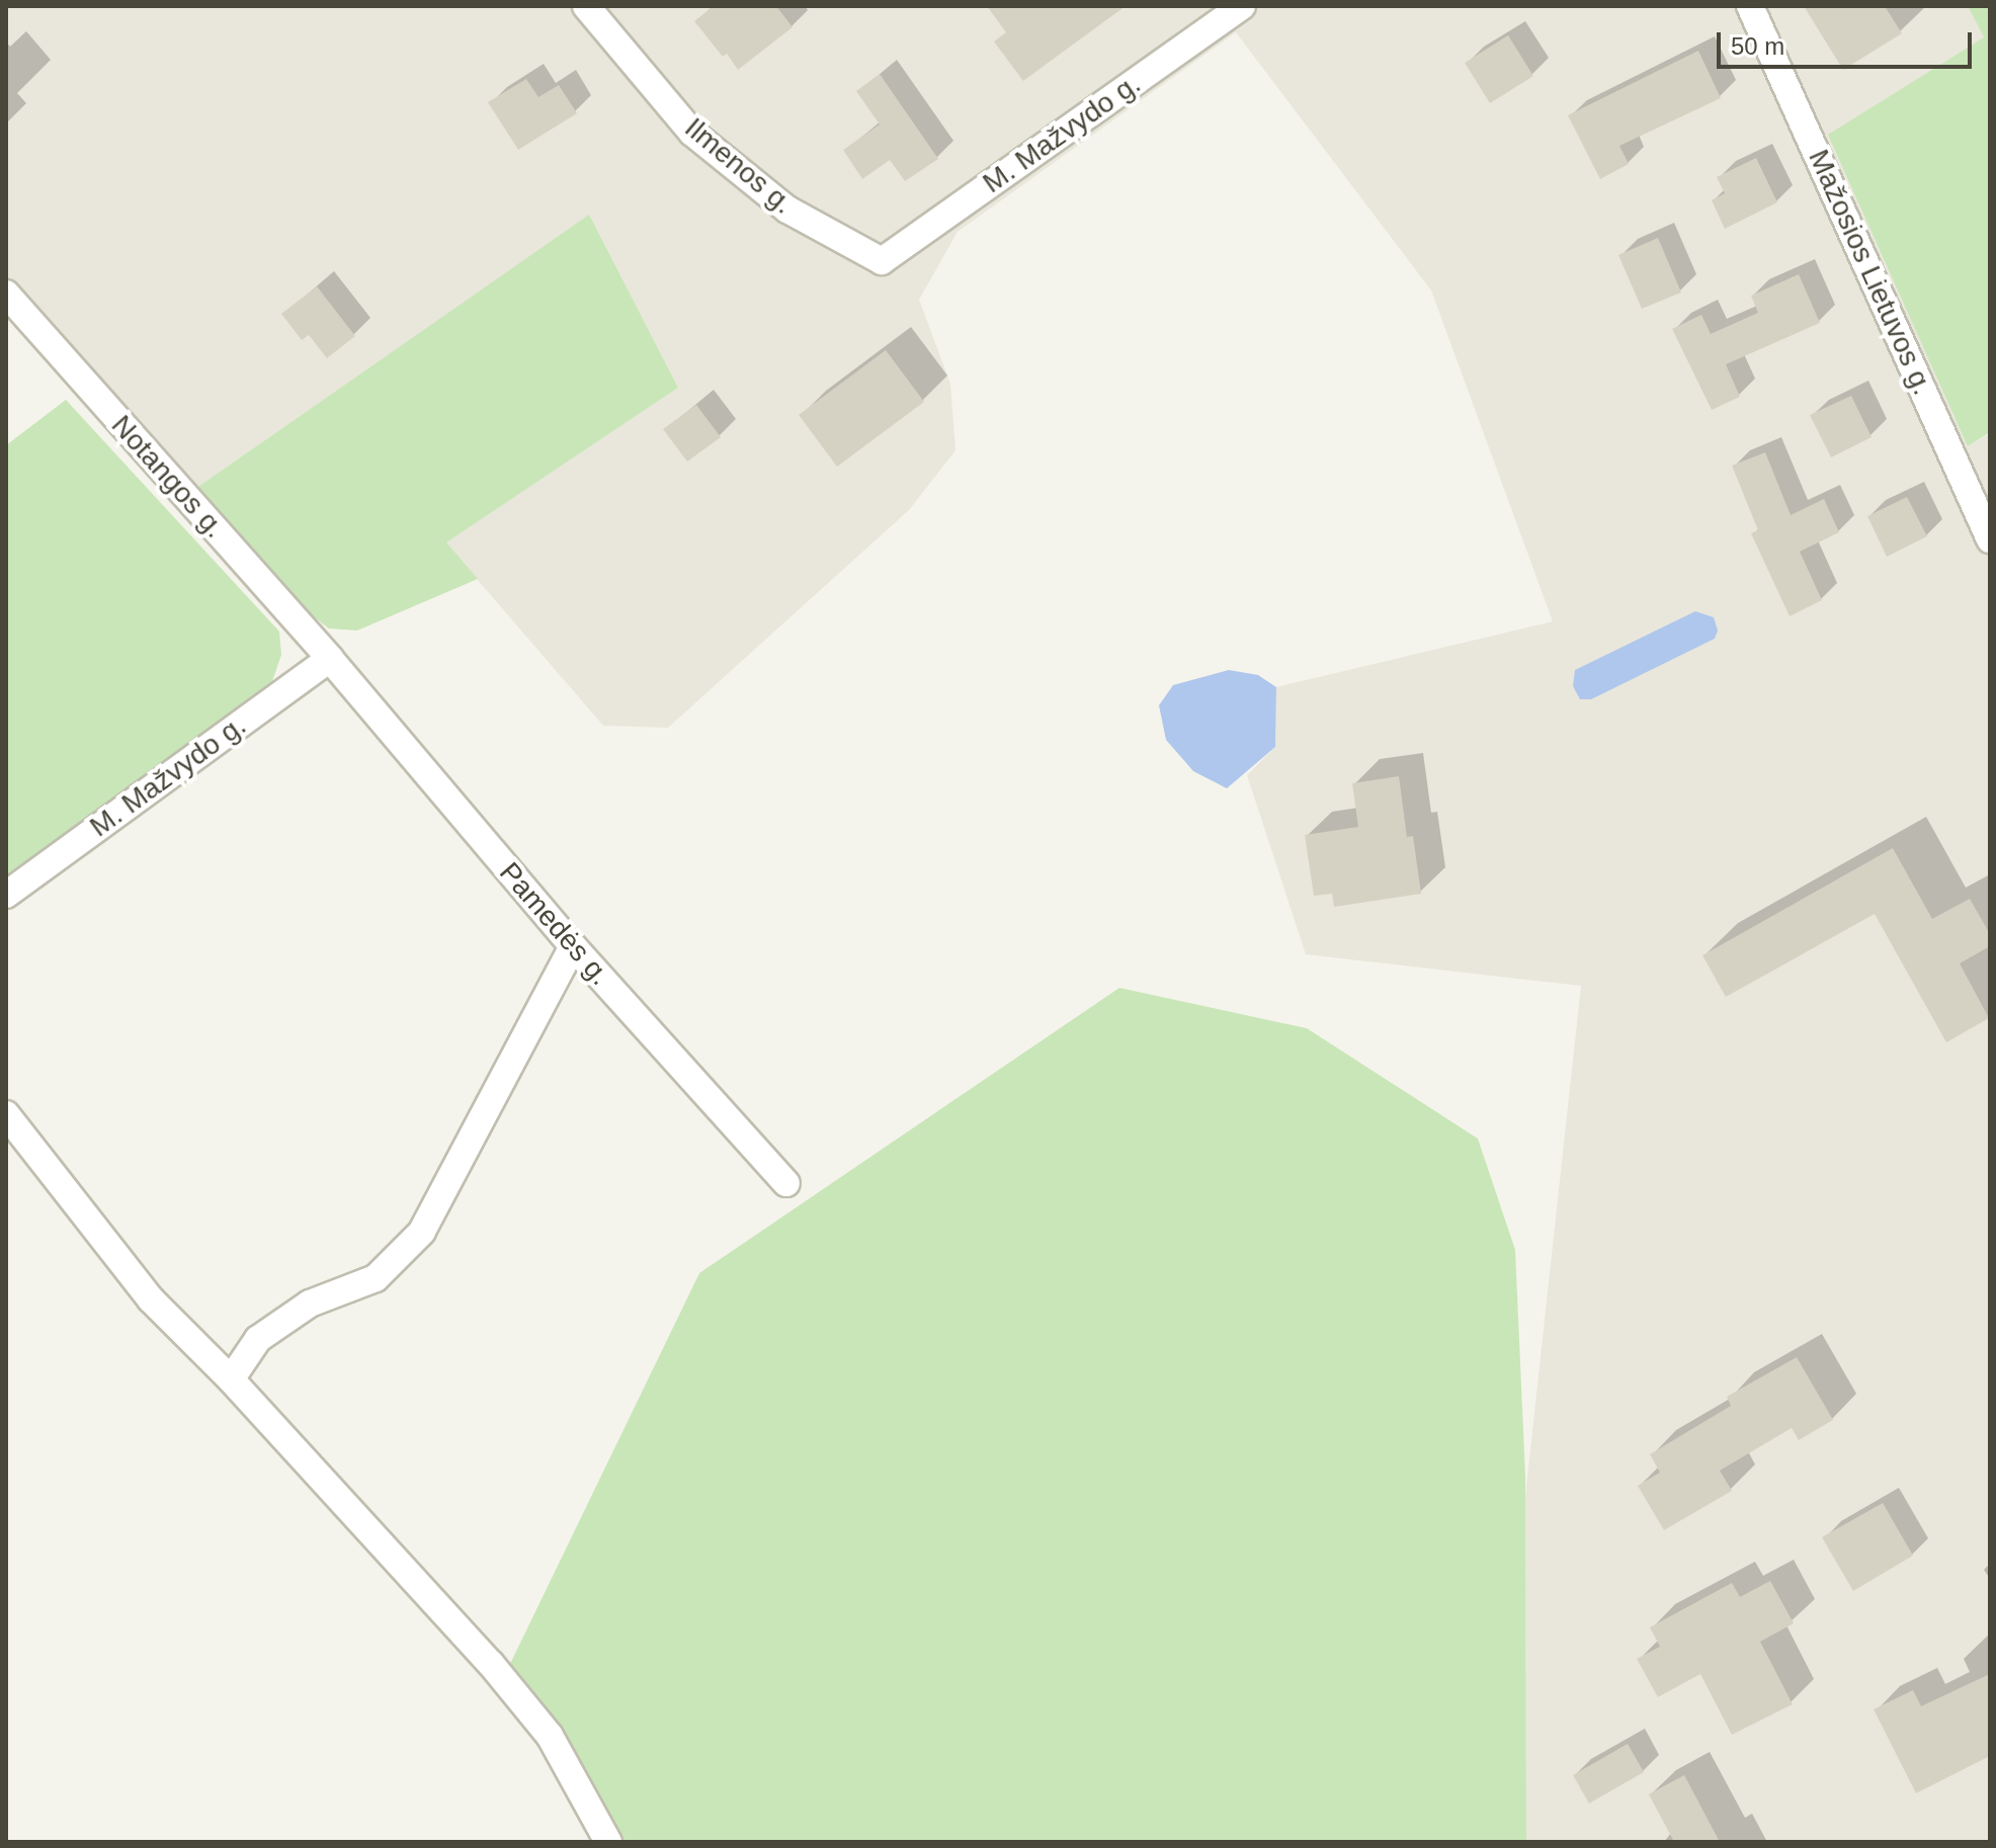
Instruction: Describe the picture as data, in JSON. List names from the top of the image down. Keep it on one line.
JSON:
{"streets":{"street":["M. Mažvydo g.","Ilmenos g.","Mažosios Lietuvos g.","Notangos g.","Pamedės g."]},"crossings":[["M. Mažvydo g.","Ilmenos g."],["M. Mažvydo g.","Notangos g."],["M. Mažvydo g.","Pamedės g."],["Notangos g.","Pamedės g."]],"scale_bar":"50 m"}
